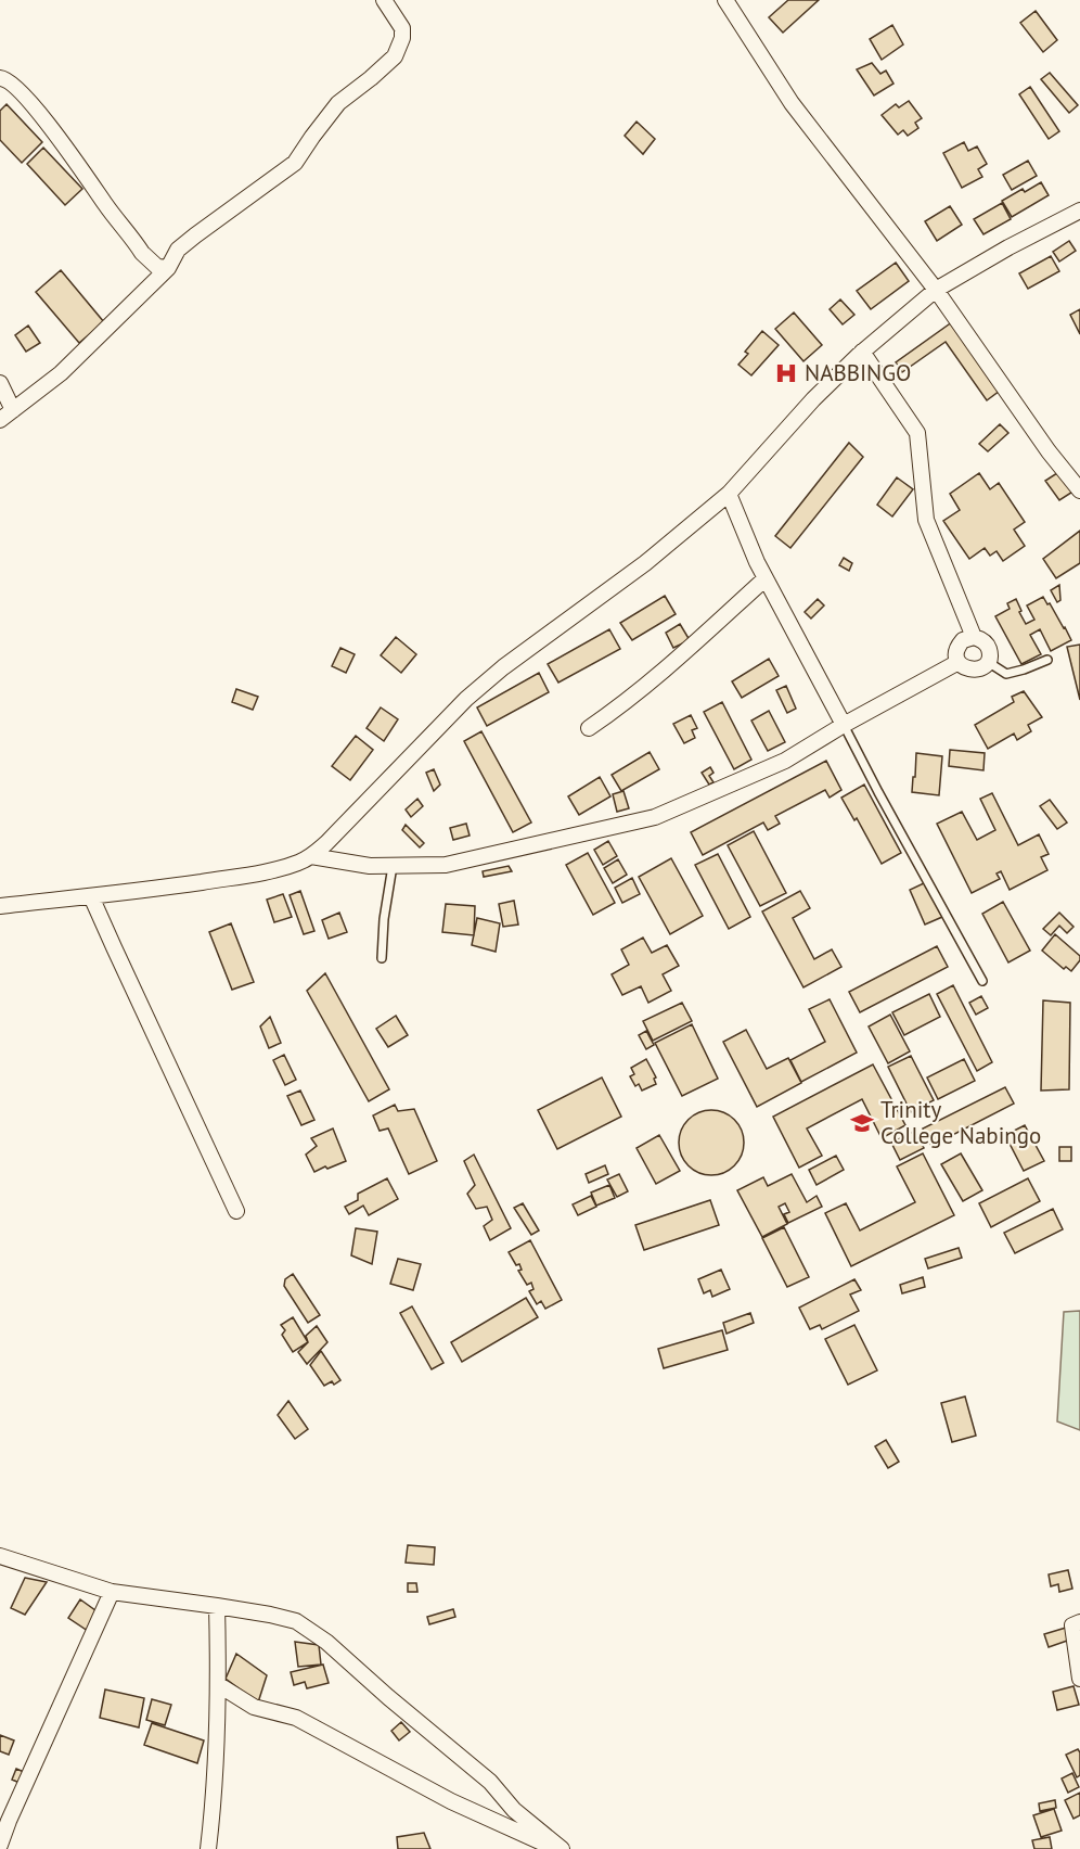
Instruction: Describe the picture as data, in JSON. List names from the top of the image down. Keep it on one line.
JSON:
{"places":{"hospital":["NABBINGO"],"school or university":["Trinity College Nabingo"]}}
